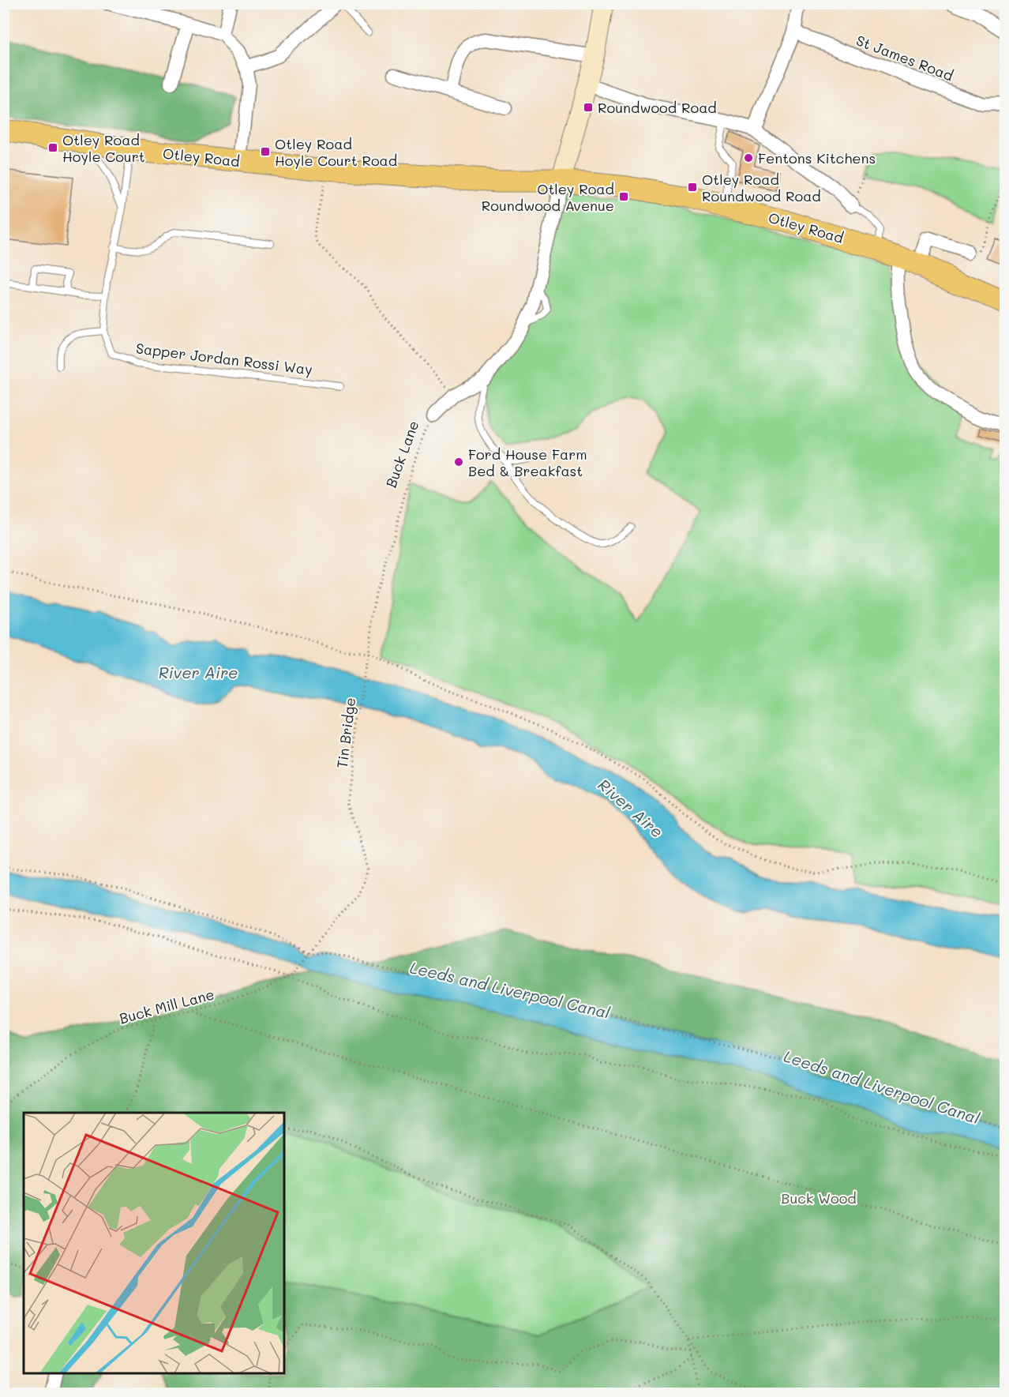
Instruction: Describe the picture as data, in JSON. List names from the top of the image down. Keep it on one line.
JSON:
{"streets":{"main road":["Otley Road"],"street":["St James Road","Buck Lane"],"lane":["Sapper Jordan Rossi Way"],"path":["Tin Bridge","Buck Mill Lane"]},"crossings":[["Otley Road","Sapper Jordan Rossi Way"],["Otley Road","Buck Lane"],["Buck Lane","Tin Bridge"],["Tin Bridge","Buck Mill Lane"]],"water":["River Aire","Leeds and Liverpool Canal"],"parks":["Buck Wood"],"places":{"transit":["Roundwood Road","Otley Road Hoyle Court","Otley Road Hoyle Court Road","Otley Road Roundwood Road","Otley Road Roundwood Avenue"],"other":["Fentons Kitchens","Ford House Farm Bed & Breakfast"]}}
